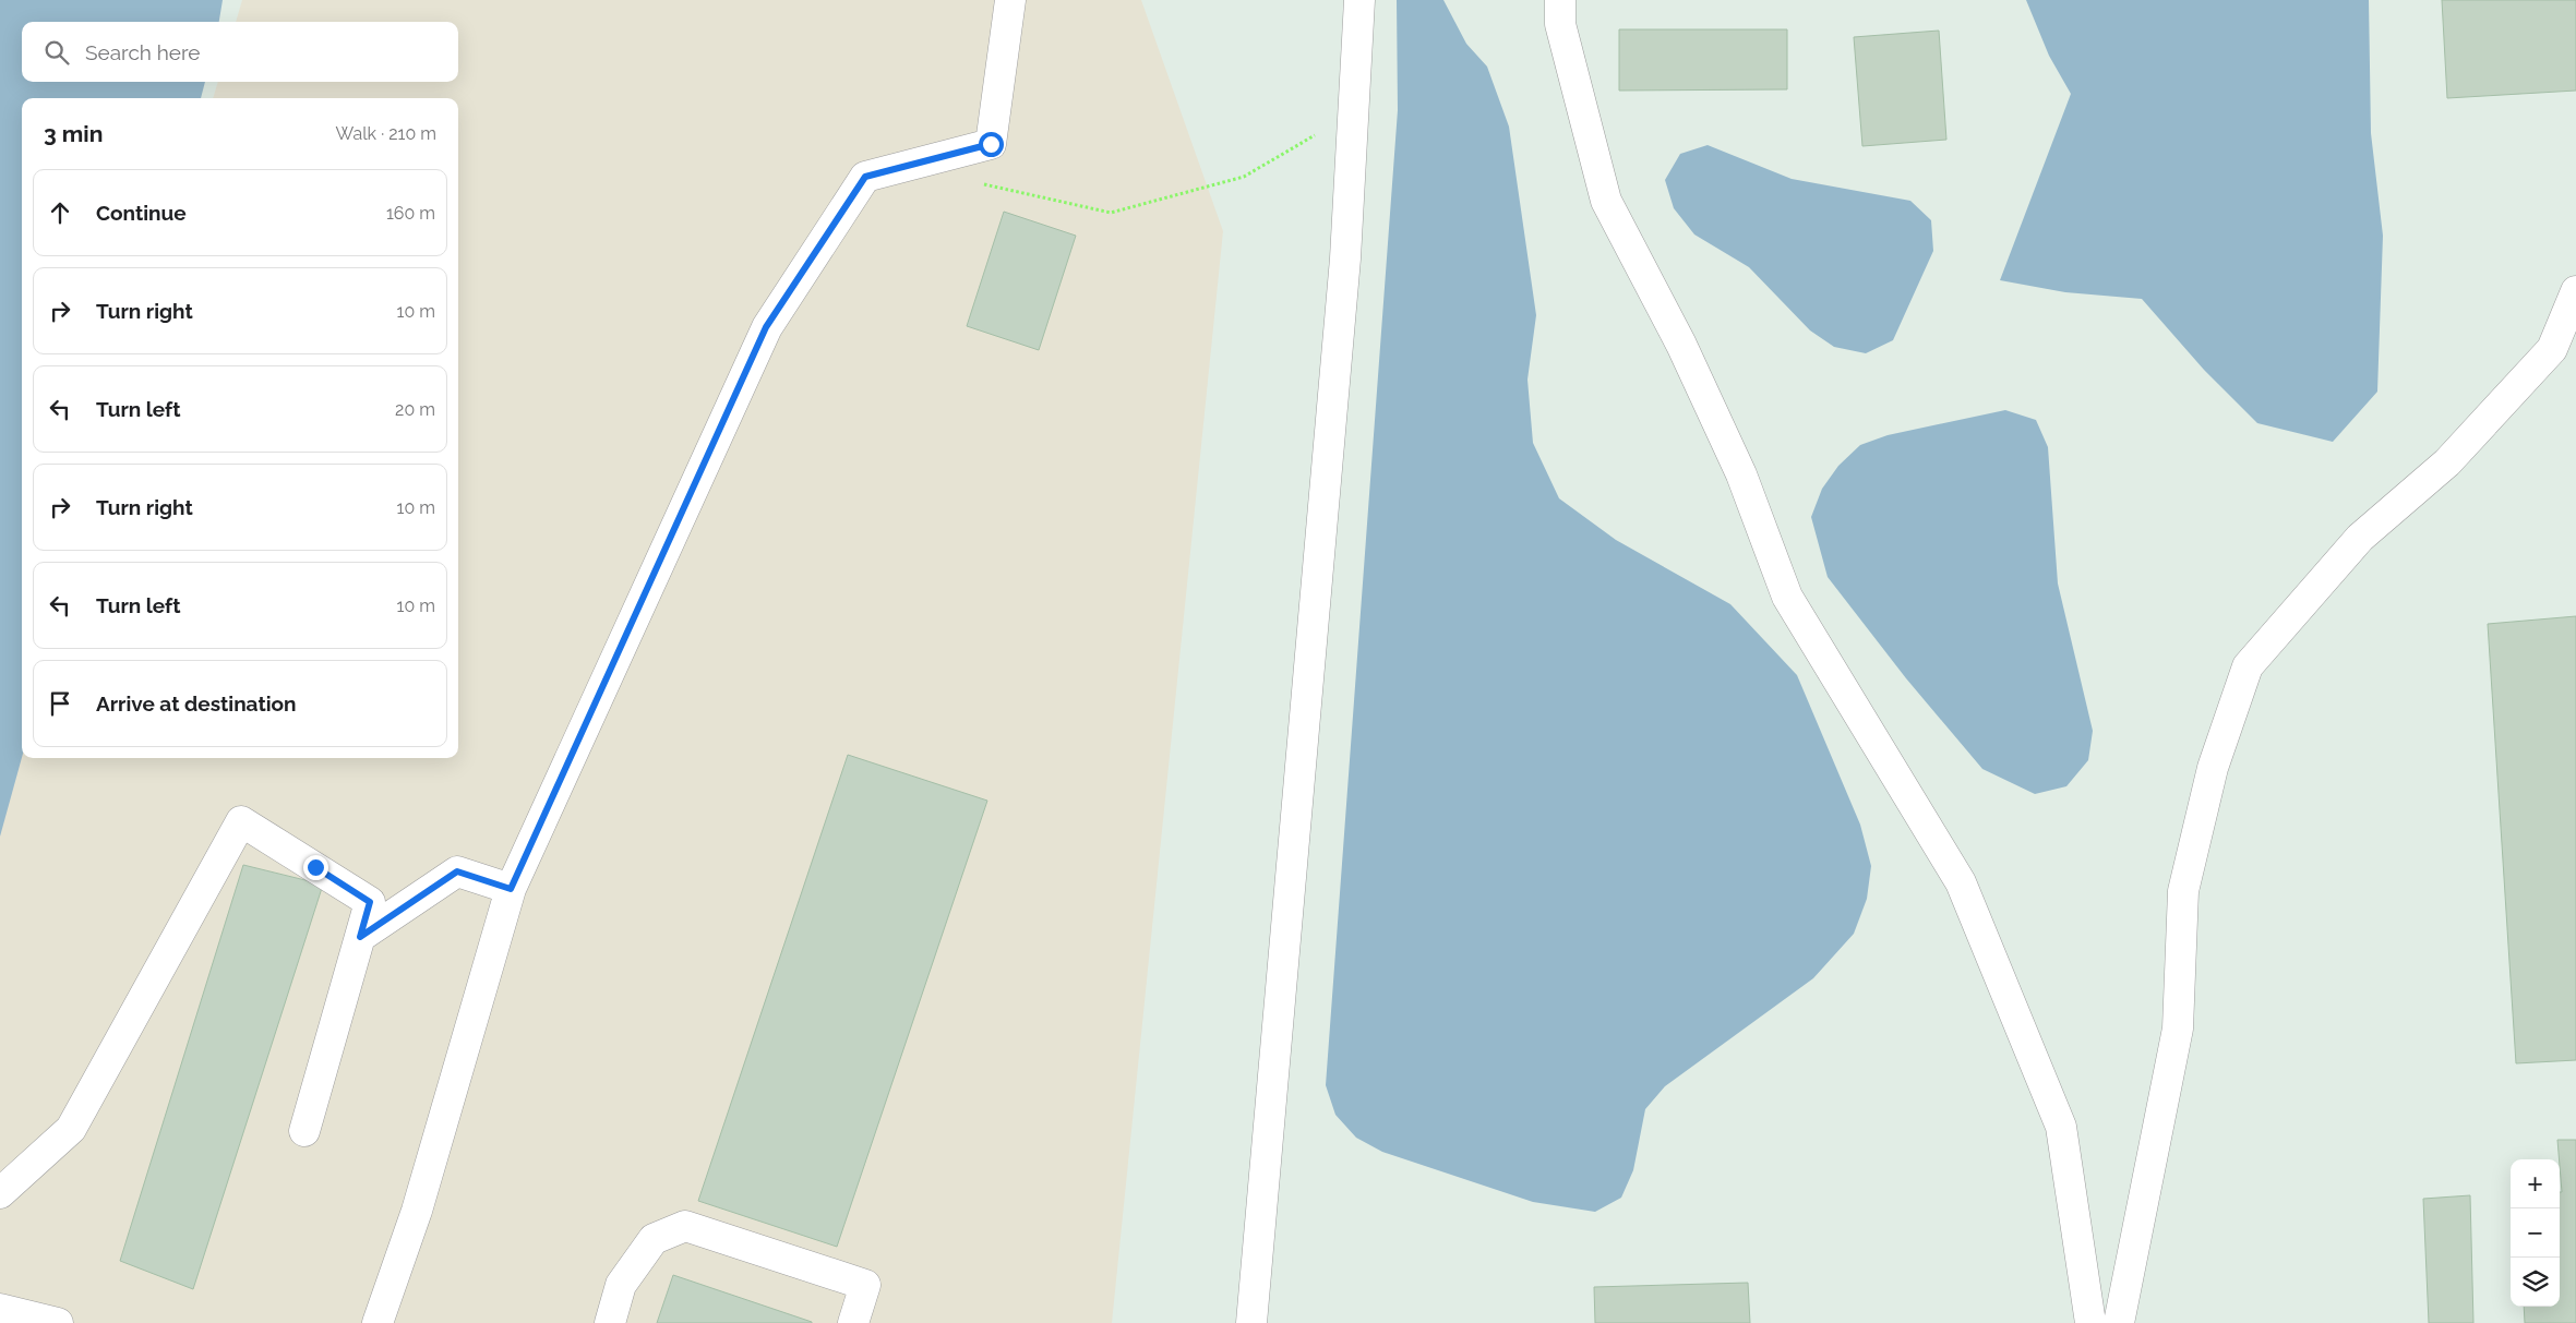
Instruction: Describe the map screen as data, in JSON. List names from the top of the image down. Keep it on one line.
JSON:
{"page":{"search":"Search here","heading":["3 min","Walk · 210 m"],"list":[["Continue","160 m"],["Turn right","10 m"],["Turn left","20 m"],["Turn right","10 m"],["Turn left","10 m"],"Arrive at destination"],"map_buttons":["+","−"]}}
